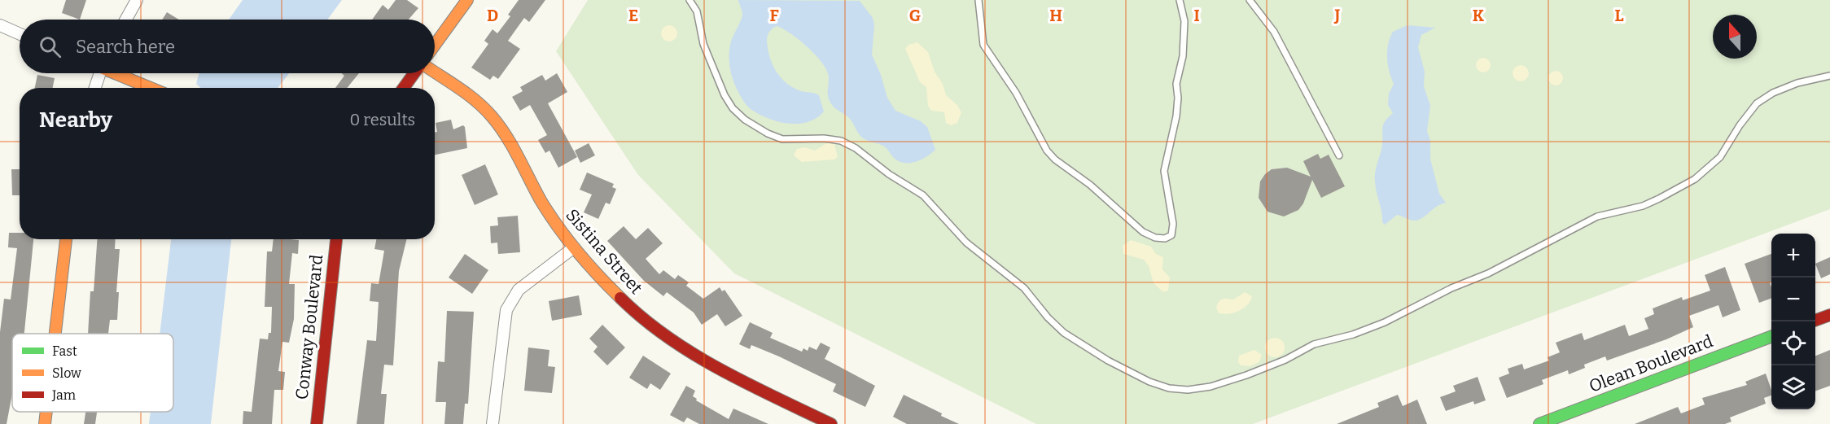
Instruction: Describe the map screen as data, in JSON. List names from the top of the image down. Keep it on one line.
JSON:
{"streets":{"street":["Sistina Street","Conway Boulevard","Olean Boulevard"]},"legend":["Fast","Slow","Jam"],"north":"top","page":{"search":"Search here","heading":["Nearby","0 results"],"map_buttons":["+","−"]},"grid":{"columns":["D","E","F","G","H","I","J","K","L"]}}
